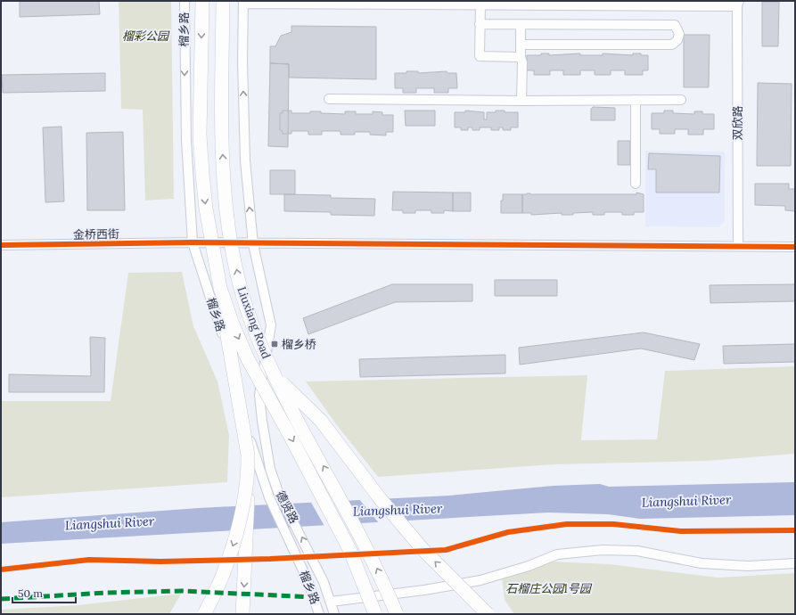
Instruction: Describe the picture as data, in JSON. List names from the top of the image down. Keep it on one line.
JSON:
{"streets":{"highway":["Liuxiang Road"],"street":["榴乡路","双欣路","金桥西街","德贤路"]},"crossings":[["榴乡路","金桥西街"],["双欣路","金桥西街"],["金桥西街","德贤路"]],"one_way":["德贤路"],"water":["Liangshui River"],"parks":["榴彩公园","石榴庄公园1号园"],"places":{"transit":["榴乡桥"]},"scale_bar":"50 m"}
